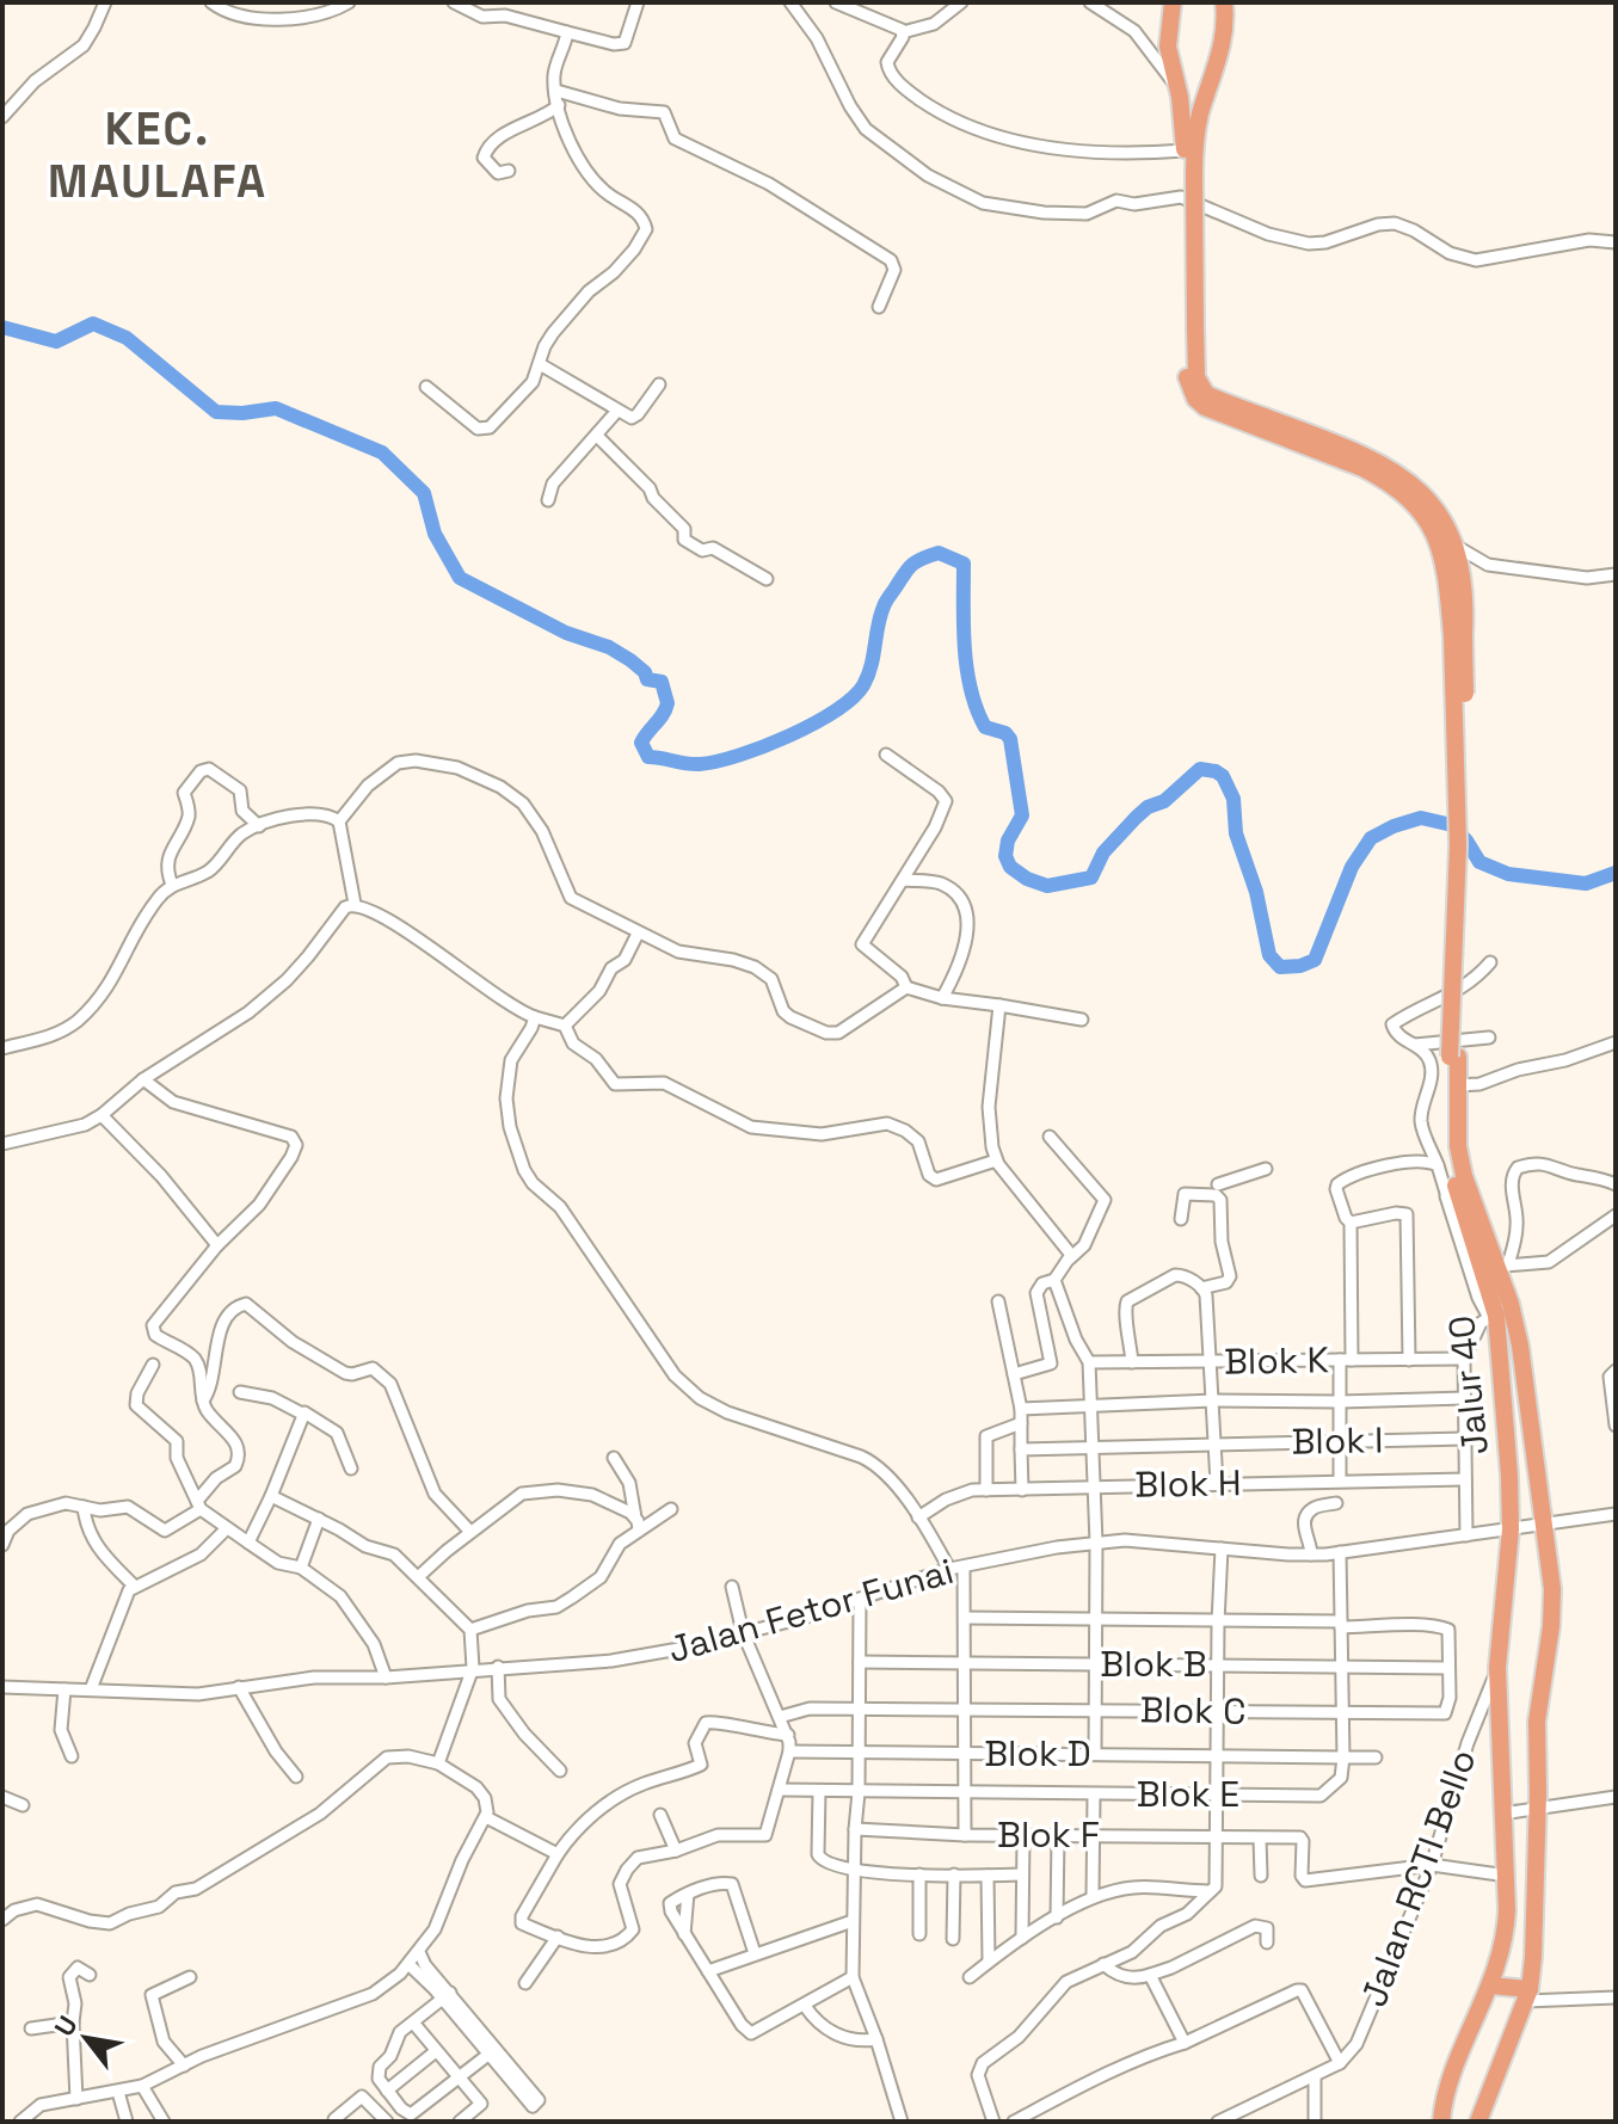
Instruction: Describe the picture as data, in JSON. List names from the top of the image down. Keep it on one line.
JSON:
{"streets":{"highway":["Jalur 40"],"street":["Blok K","Blok I","Blok H","Jalan Fetor Funai","Blok B","Blok C","Blok D","Blok E","Blok F","Jalan RCTI Bello"]},"crossings":[["Jalur 40","Jalan Fetor Funai"],["Jalur 40","Jalan RCTI Bello"],["Blok B","Blok C"],["Blok D","Blok E"],["Blok F","Jalan RCTI Bello"]],"districts":["KEC. MAULAFA"],"north":"top left"}
